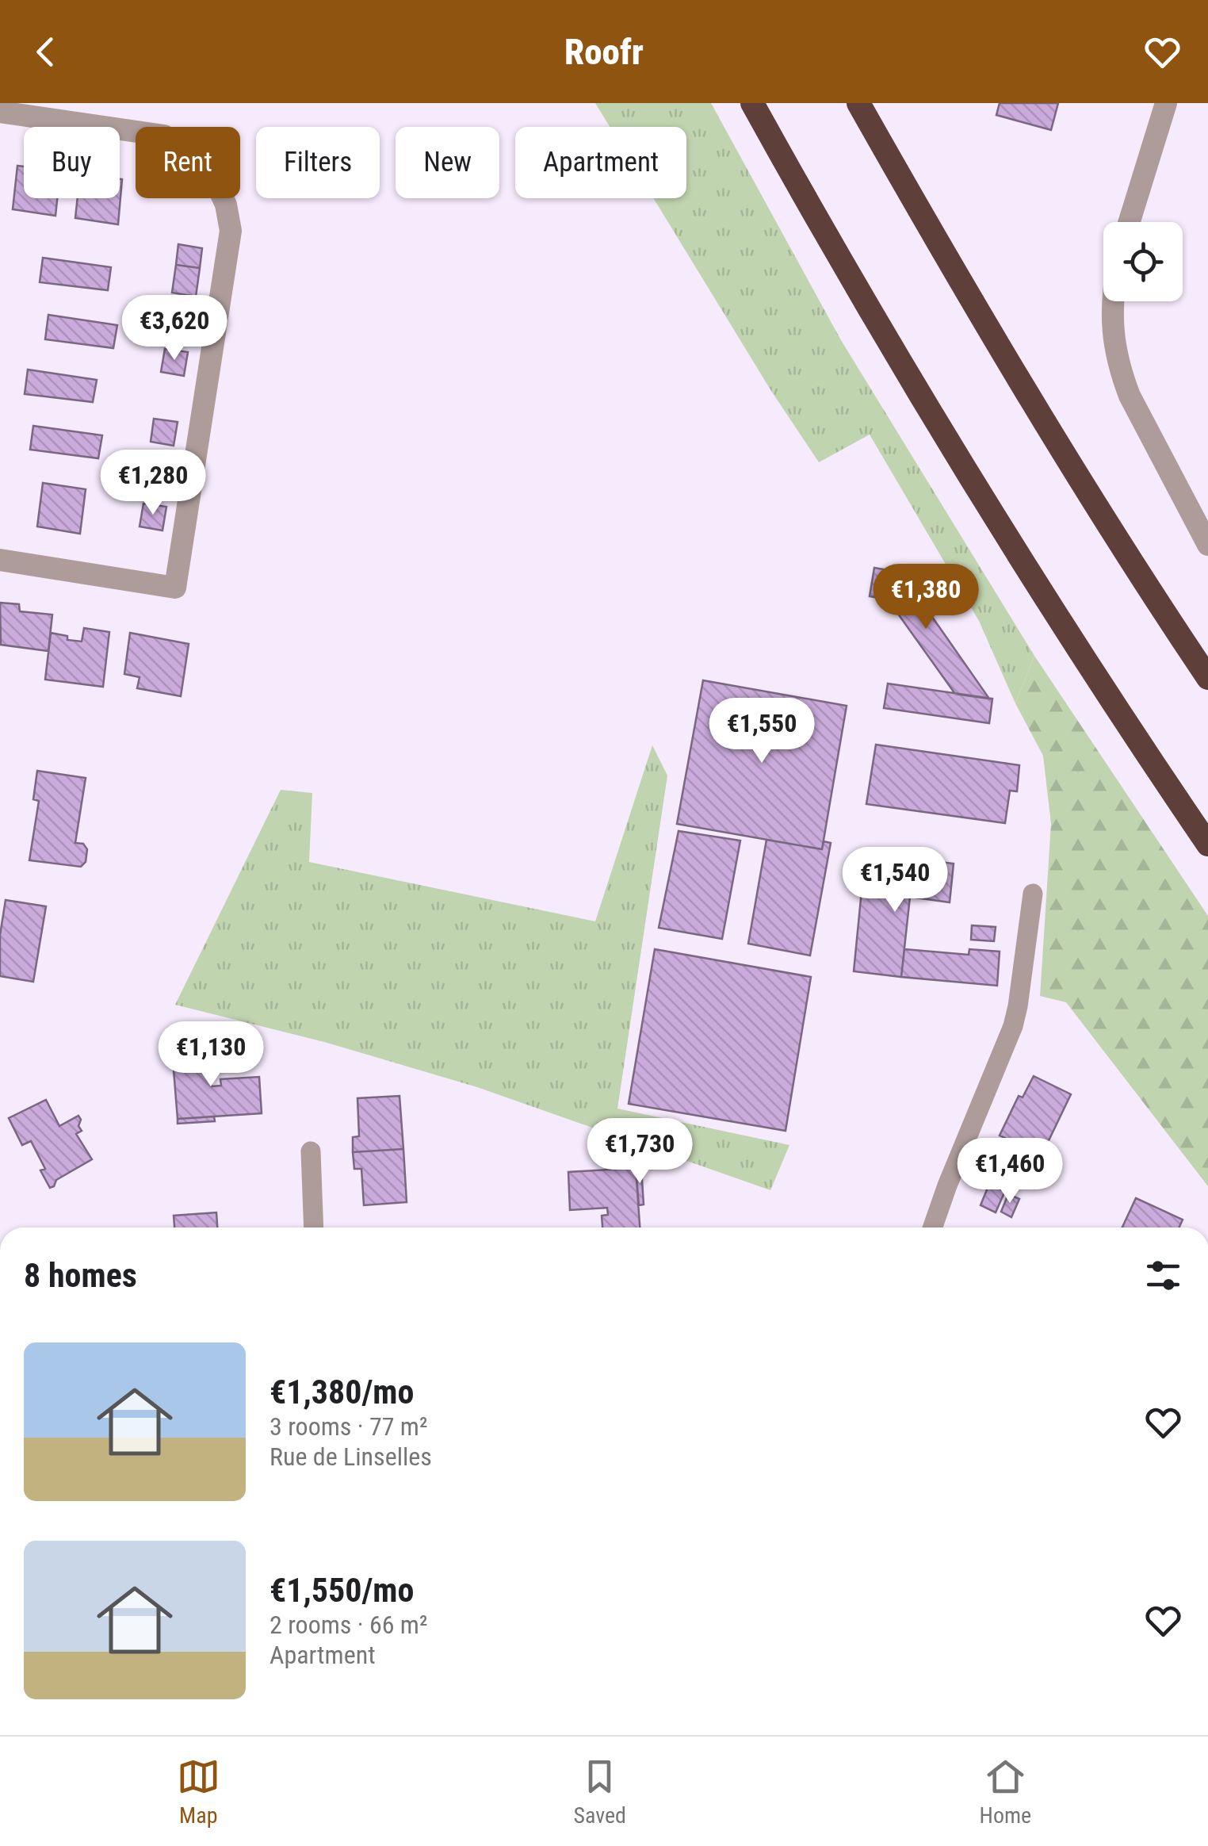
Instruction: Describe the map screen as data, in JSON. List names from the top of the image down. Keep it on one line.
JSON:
{"page":{"header":"Roofr","chip":["Buy","Rent","Filters","New","Apartment"],"price":["€3,620","€1,280","€1,380","€1,550","€1,540","€1,130","€1,730","€1,460"],"heading":"8 homes","list":[{"name":"€1,380/mo","note":"3 rooms · 77 m² · Rue de Linselles"},{"name":"€1,550/mo","note":"2 rooms · 66 m² · Apartment"}],"tabs":["Map","Saved","Home"]}}
